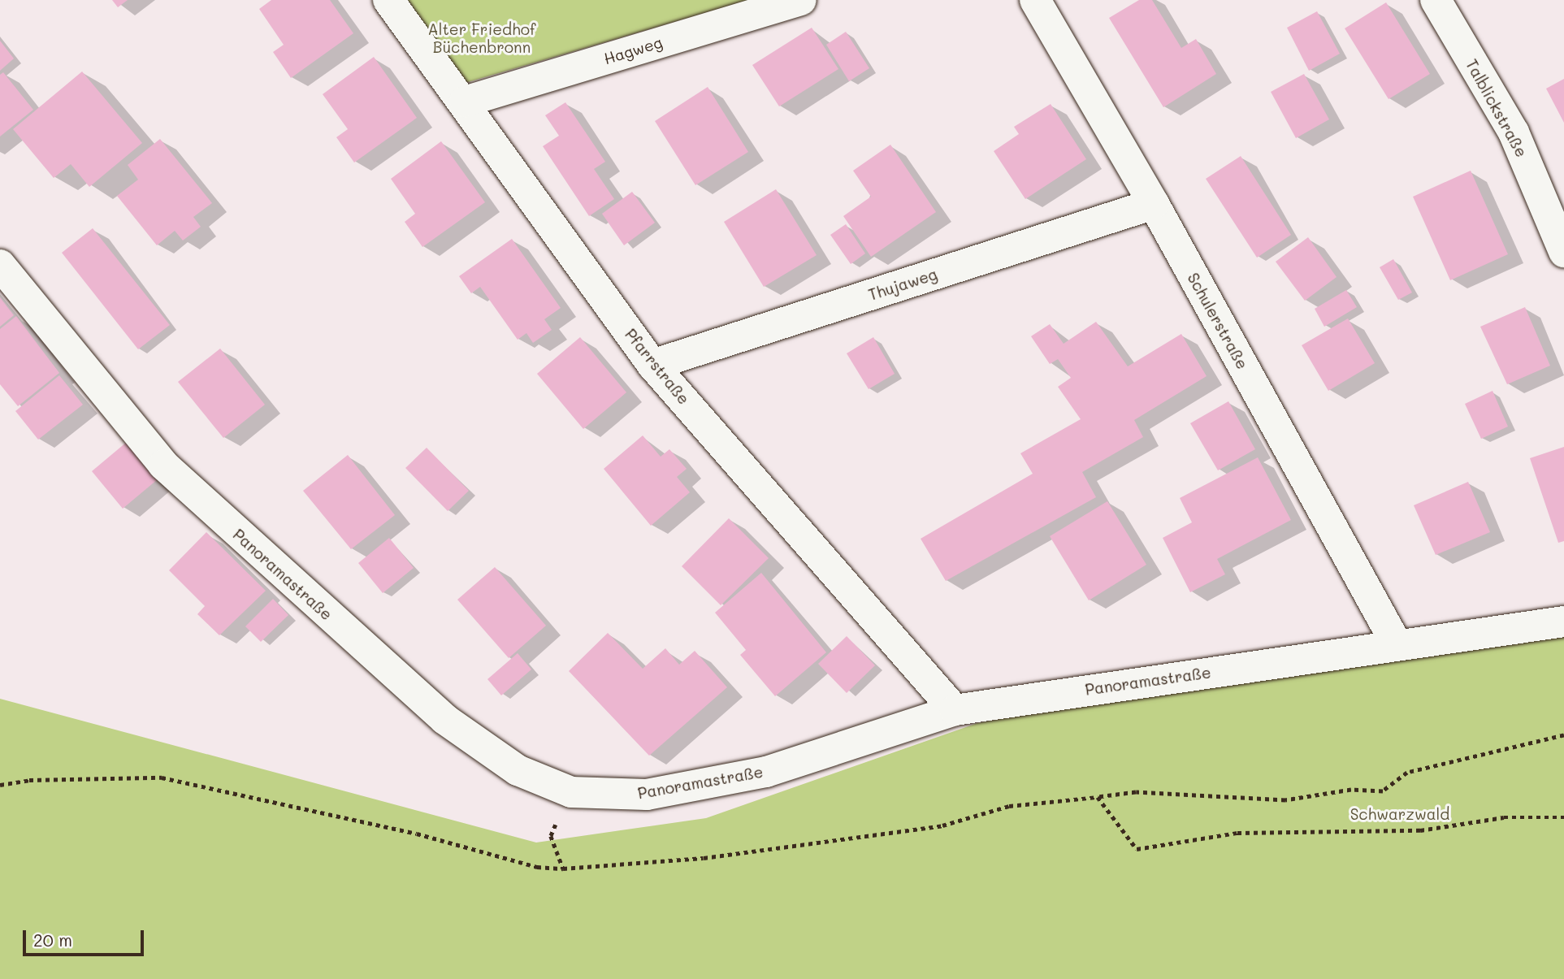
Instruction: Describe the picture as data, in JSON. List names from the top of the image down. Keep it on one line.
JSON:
{"streets":{"street":["Hagweg","Talblickstraße","Thujaweg","Schulerstraße","Pfarrstraße","Panoramastraße"]},"crossings":[["Hagweg","Pfarrstraße"],["Thujaweg","Schulerstraße"],["Thujaweg","Pfarrstraße"],["Schulerstraße","Panoramastraße"],["Pfarrstraße","Panoramastraße"]],"parks":["Alter Friedhof Büchenbronn","Schwarzwald"],"scale_bar":"20 m"}
